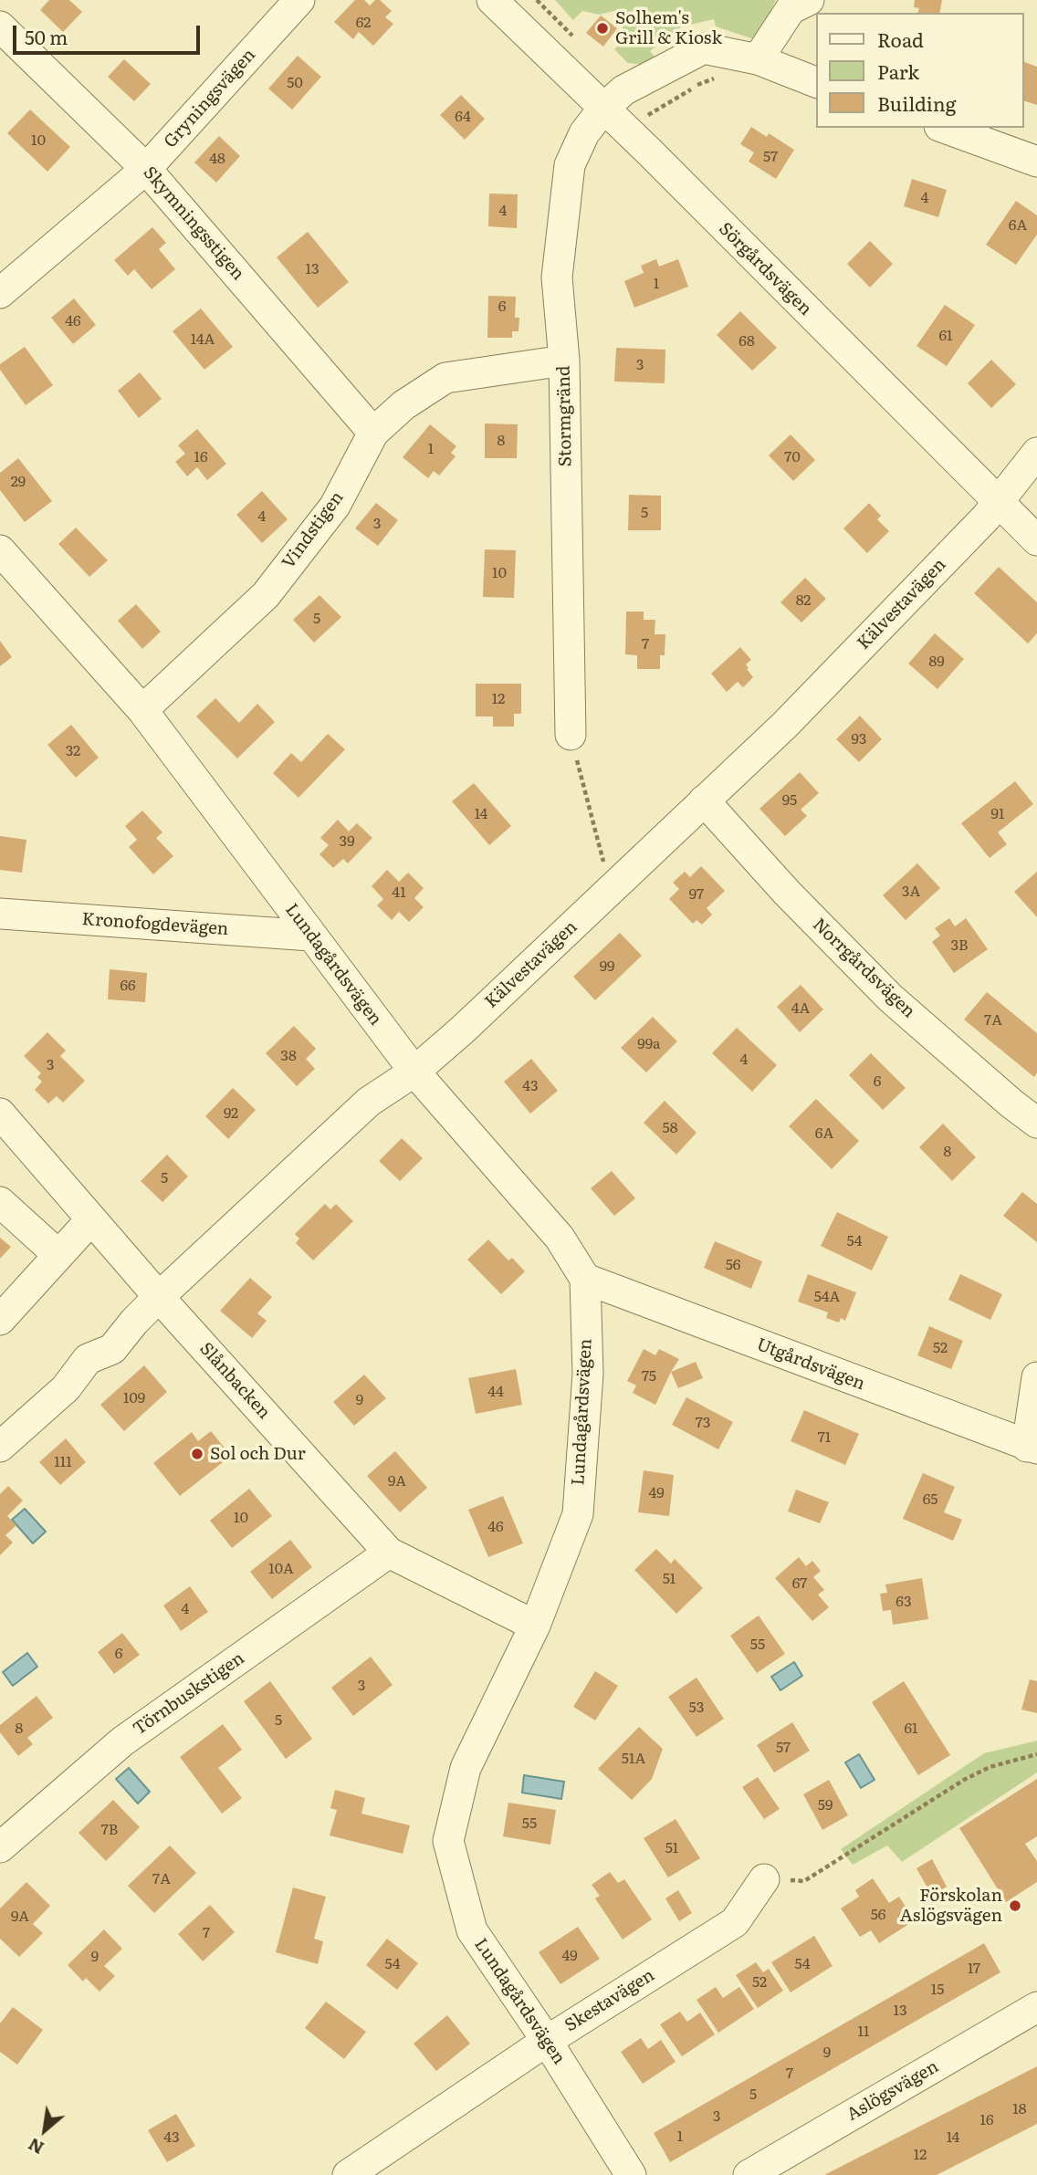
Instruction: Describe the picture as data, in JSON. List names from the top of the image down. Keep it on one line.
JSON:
{"streets":{"street":["Gryningsvägen","Skymningsstigen","Sörgårdsvägen","Stormgränd","Vindstigen","Kälvestavägen","Kronofogdevägen","Lundagårdsvägen","Norrgårdsvägen","Utgårdsvägen","Slånbacken","Törnbuskstigen","Skestavägen","Aslögsvägen"]},"crossings":[["Gryningsvägen","Skymningsstigen"],["Skymningsstigen","Vindstigen"],["Sörgårdsvägen","Stormgränd"],["Sörgårdsvägen","Kälvestavägen"],["Stormgränd","Vindstigen"],["Vindstigen","Lundagårdsvägen"],["Kälvestavägen","Lundagårdsvägen"],["Kälvestavägen","Norrgårdsvägen"],["Kälvestavägen","Slånbacken"],["Kronofogdevägen","Lundagårdsvägen"],["Lundagårdsvägen","Utgårdsvägen"],["Lundagårdsvägen","Slånbacken"],["Lundagårdsvägen","Skestavägen"],["Slånbacken","Törnbuskstigen"]],"places":["Solhem's Grill & Kiosk","Sol och Dur","Förskolan Aslögsvägen"],"house_numbers":["62","50","64","10","57","48","4","4","6A","13","1","6","46","61","14A","68","3","8","1","16","70","29","5","4","3","10","82","5","7","89","12","93","32","95","14","91","39","3A","41","97","3B","99","66","4A","7A","99a","38","4","3","6","43","92","58","6A","8","5","54","56","54A","52","75","44","109","9","73","71","111","9A","49","65","10","46","10A","51","67","63","4","55","6","3","53","5","8","61","57","51A","59","55","7B","51","7A","56","9A","7","49","9","54","54","17","52","15","13","11","9","7","5","18","3","16","1","43","14","12"],"legend":["Road","Park","Building"],"scale_bar":"50 m","north":"bottom left"}
